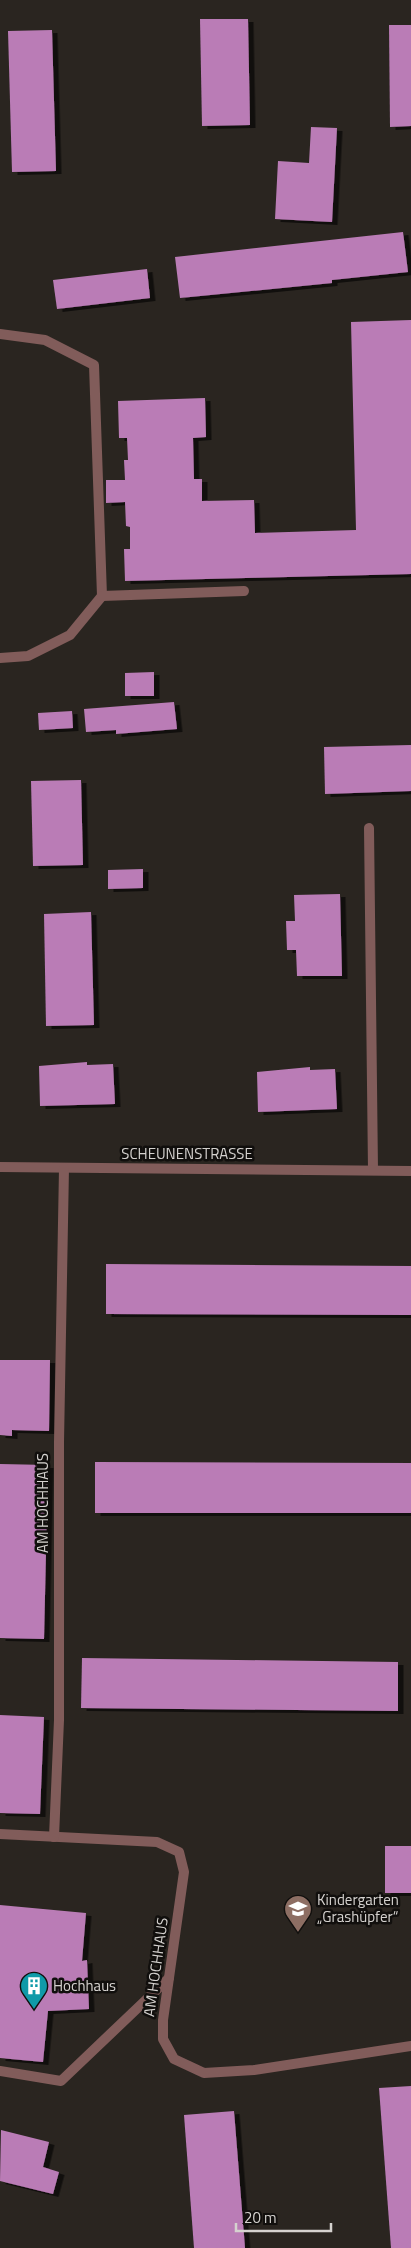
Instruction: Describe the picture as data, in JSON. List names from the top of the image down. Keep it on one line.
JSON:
{"streets":{"street":["SCHEUNENSTRASSE","AM HOCHHAUS"]},"crossings":[["SCHEUNENSTRASSE","AM HOCHHAUS"]],"places":{"school or university":["Kindergarten „Grashüpfer“"],"building":["Hochhaus"]},"scale_bar":"20 m"}
